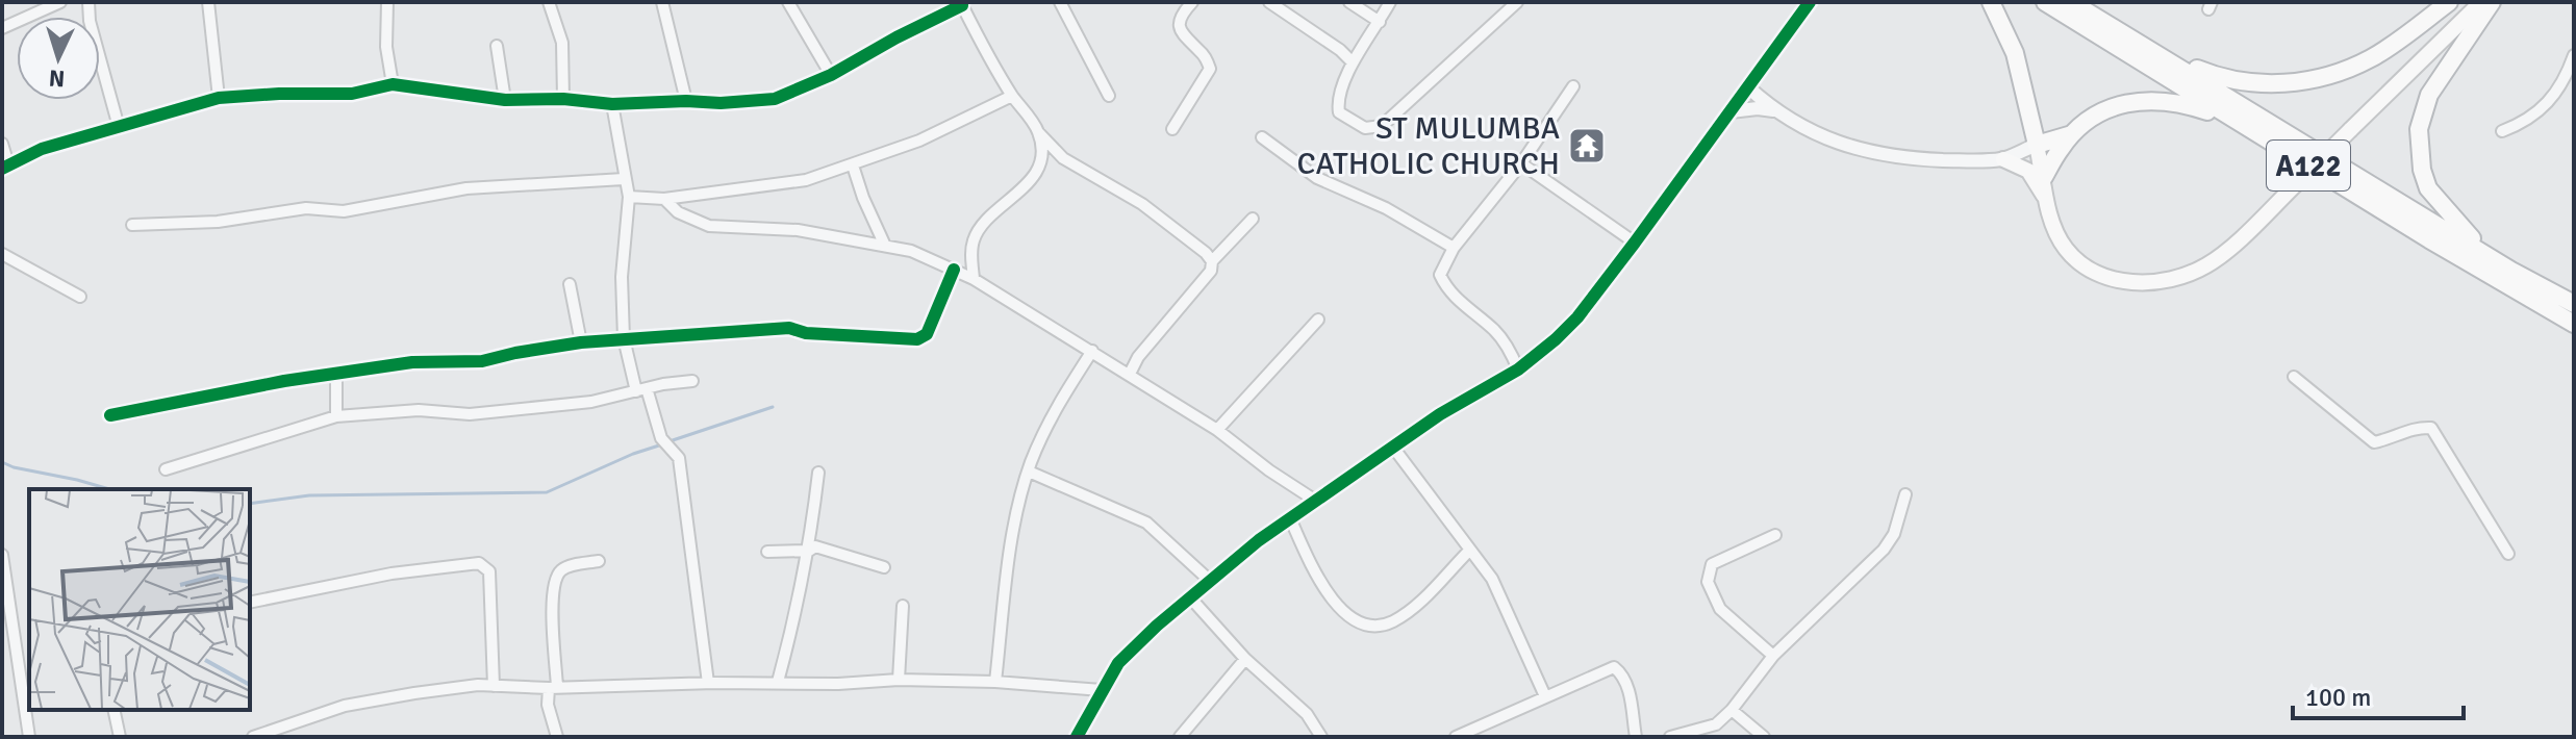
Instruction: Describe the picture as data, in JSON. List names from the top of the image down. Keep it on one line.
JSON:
{"streets":{"highway":["A122"]},"places":{"temple":["ST MULUMBA CATHOLIC CHURCH"]},"scale_bar":"100 m","north":"bottom"}
